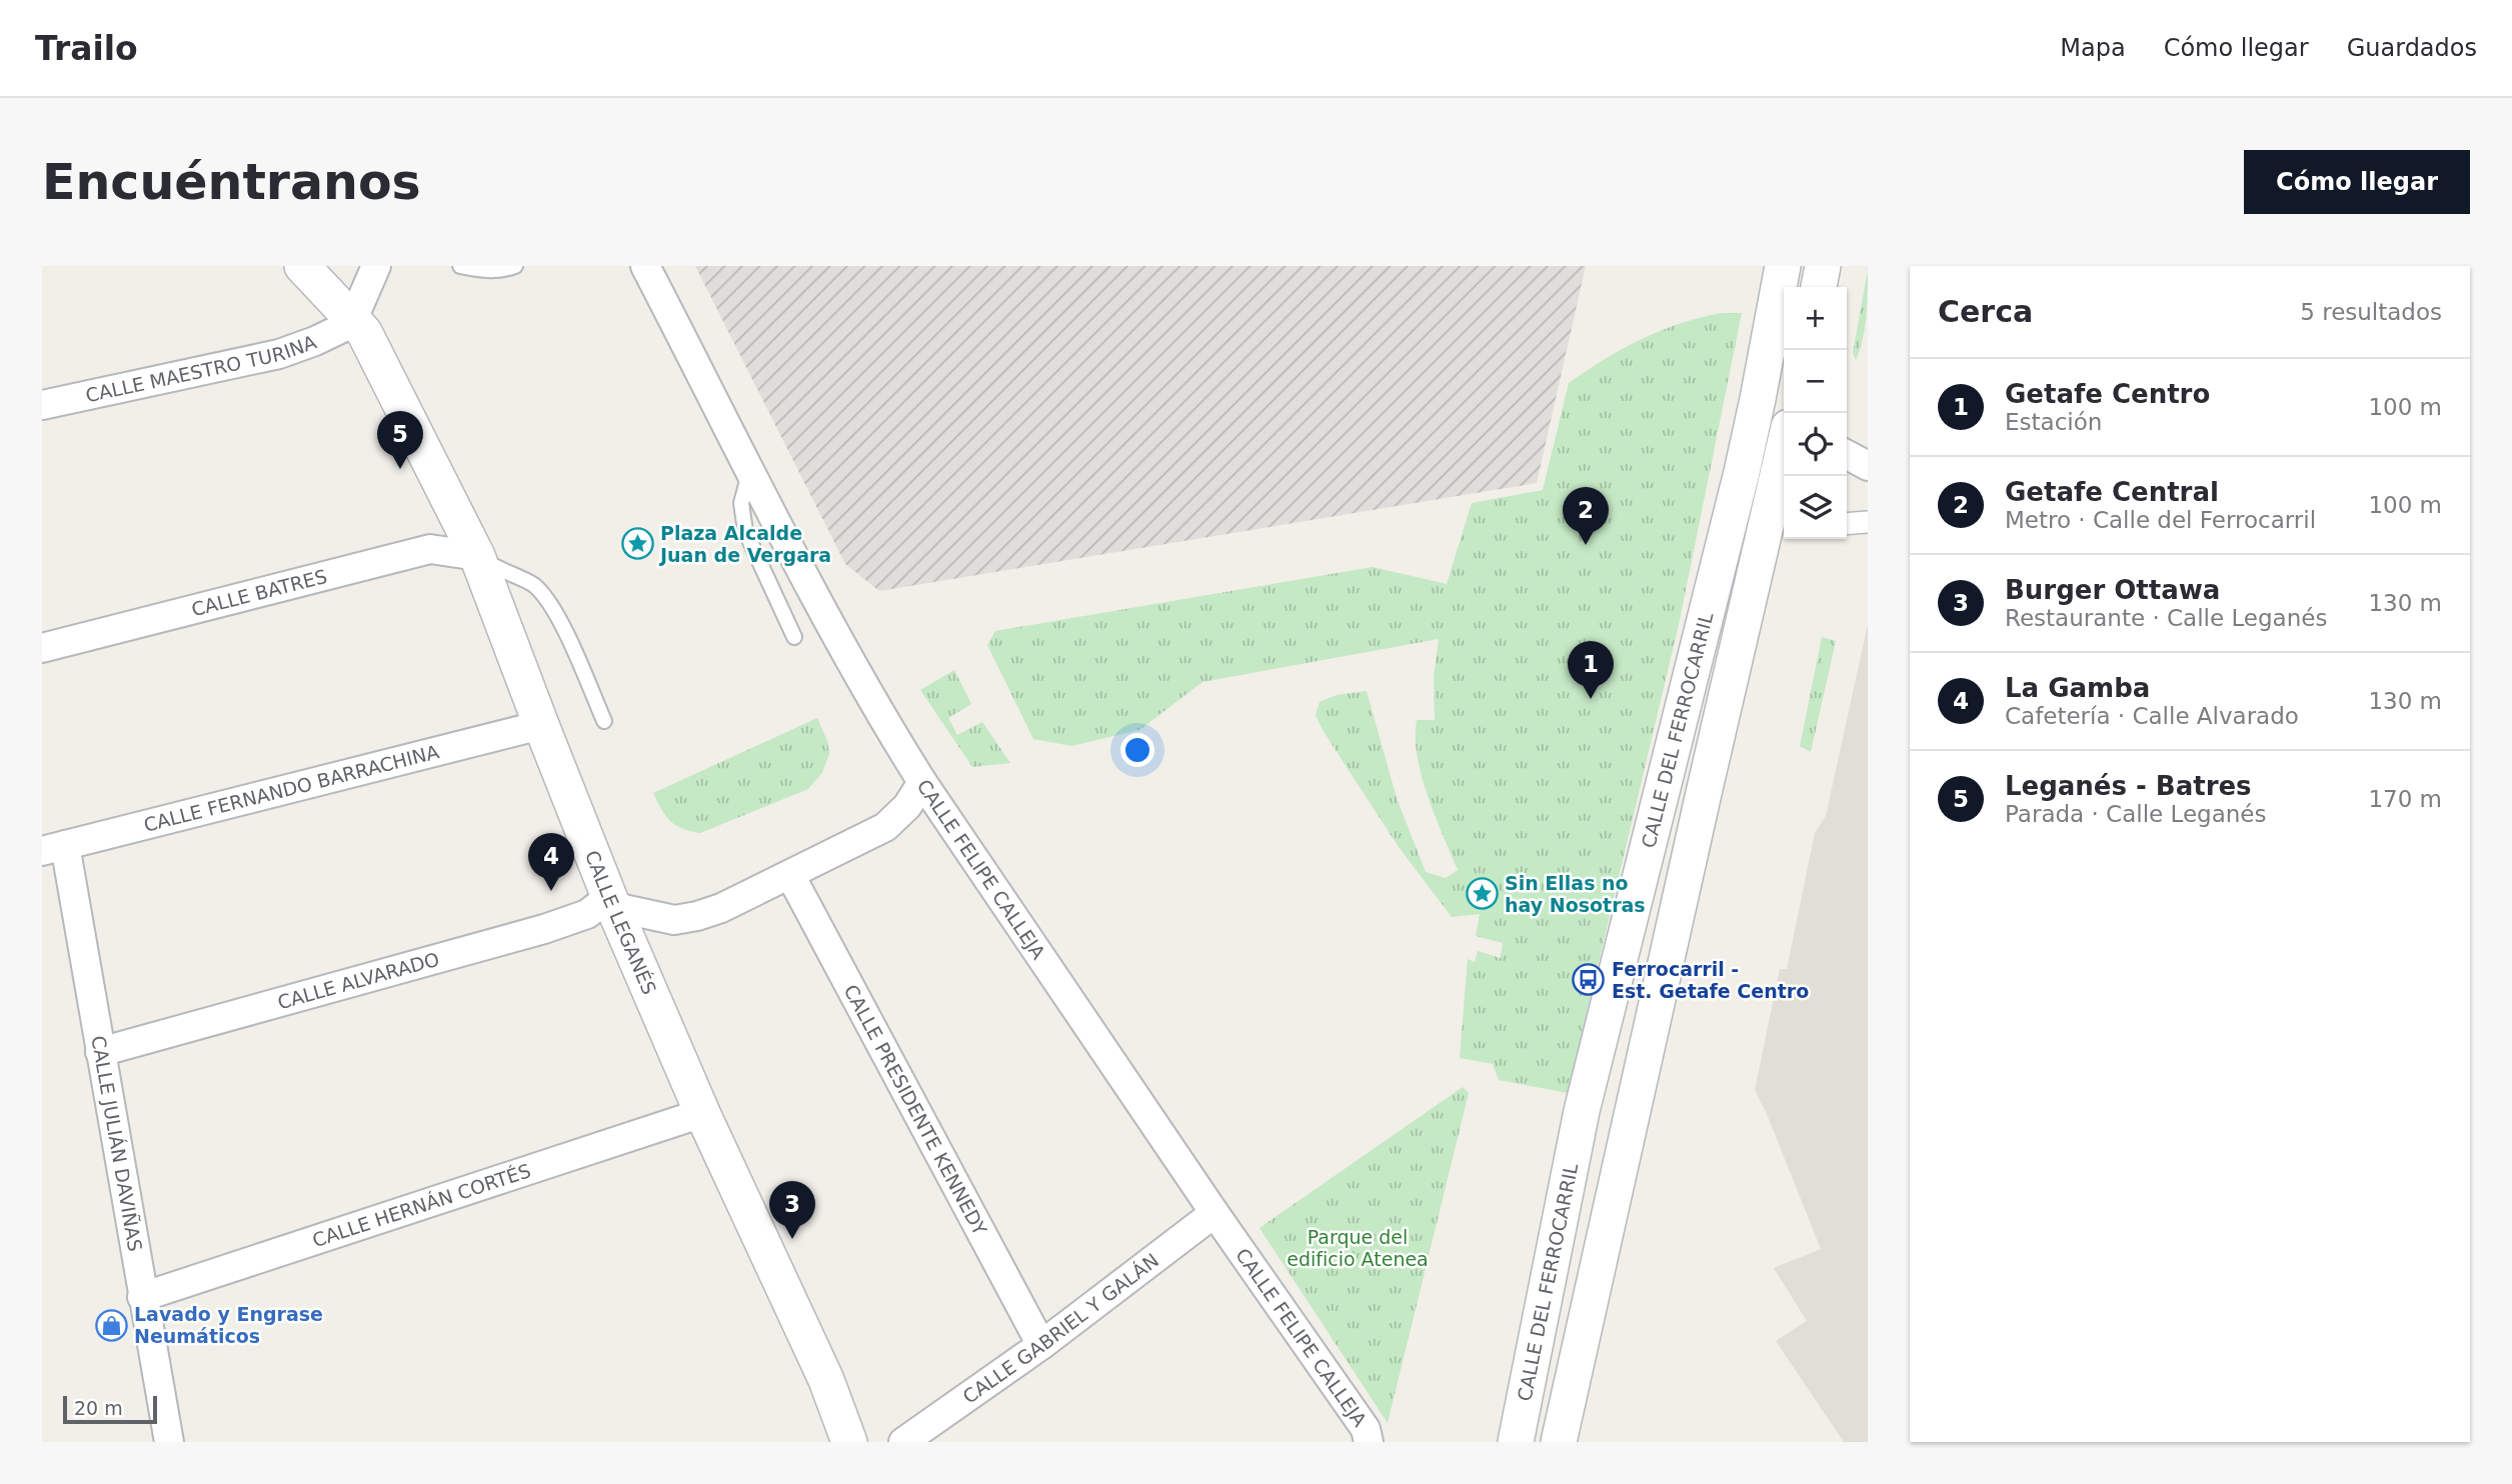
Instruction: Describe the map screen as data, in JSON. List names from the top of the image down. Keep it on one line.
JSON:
{"streets":{"street":["CALLE MAESTRO TURINA","CALLE BATRES","CALLE DEL FERROCARRIL","CALLE FERNANDO BARRACHINA","CALLE FELIPE CALLEJA","CALLE LEGANÉS","CALLE ALVARADO","CALLE PRESIDENTE KENNEDY","CALLE JULIÁN DAVIÑAS","CALLE HERNÁN CORTÉS","CALLE GABRIEL Y GALÁN"]},"crossings":[["CALLE MAESTRO TURINA","CALLE LEGANÉS"],["CALLE BATRES","CALLE LEGANÉS"],["CALLE FERNANDO BARRACHINA","CALLE LEGANÉS"],["CALLE FERNANDO BARRACHINA","CALLE JULIÁN DAVIÑAS"],["CALLE FELIPE CALLEJA","CALLE GABRIEL Y GALÁN"],["CALLE LEGANÉS","CALLE ALVARADO"],["CALLE LEGANÉS","CALLE HERNÁN CORTÉS"],["CALLE ALVARADO","CALLE JULIÁN DAVIÑAS"],["CALLE PRESIDENTE KENNEDY","CALLE GABRIEL Y GALÁN"],["CALLE JULIÁN DAVIÑAS","CALLE HERNÁN CORTÉS"]],"parks":["Parque del edificio Atenea"],"places":{"place":["Plaza Alcalde Juan de Vergara","Sin Ellas no hay Nosotras"],"bus stop":["Ferrocarril - Est. Getafe Centro"],"shop":["Lavado y Engrase Neumáticos"]},"scale_bar":"20 m","page":{"header":"Trailo","nav":["Mapa","Cómo llegar","Guardados"],"buttons":"Cómo llegar","title":"Encuéntranos","heading":["Cerca","5 resultados"],"map_buttons":["+","−"],"list":[{"mark":"1","name":"Getafe Centro","note":"Estación","value":"100 m"},{"mark":"2","name":"Getafe Central","note":"Metro · Calle del Ferrocarril","value":"100 m"},{"mark":"3","name":"Burger Ottawa","note":"Restaurante · Calle Leganés","value":"130 m"},{"mark":"4","name":"La Gamba","note":"Cafetería · Calle Alvarado","value":"130 m"},{"mark":"5","name":"Leganés - Batres","note":"Parada · Calle Leganés","value":"170 m"}],"pins":["5","2","1","4","3"],"scale":"20 m"}}
